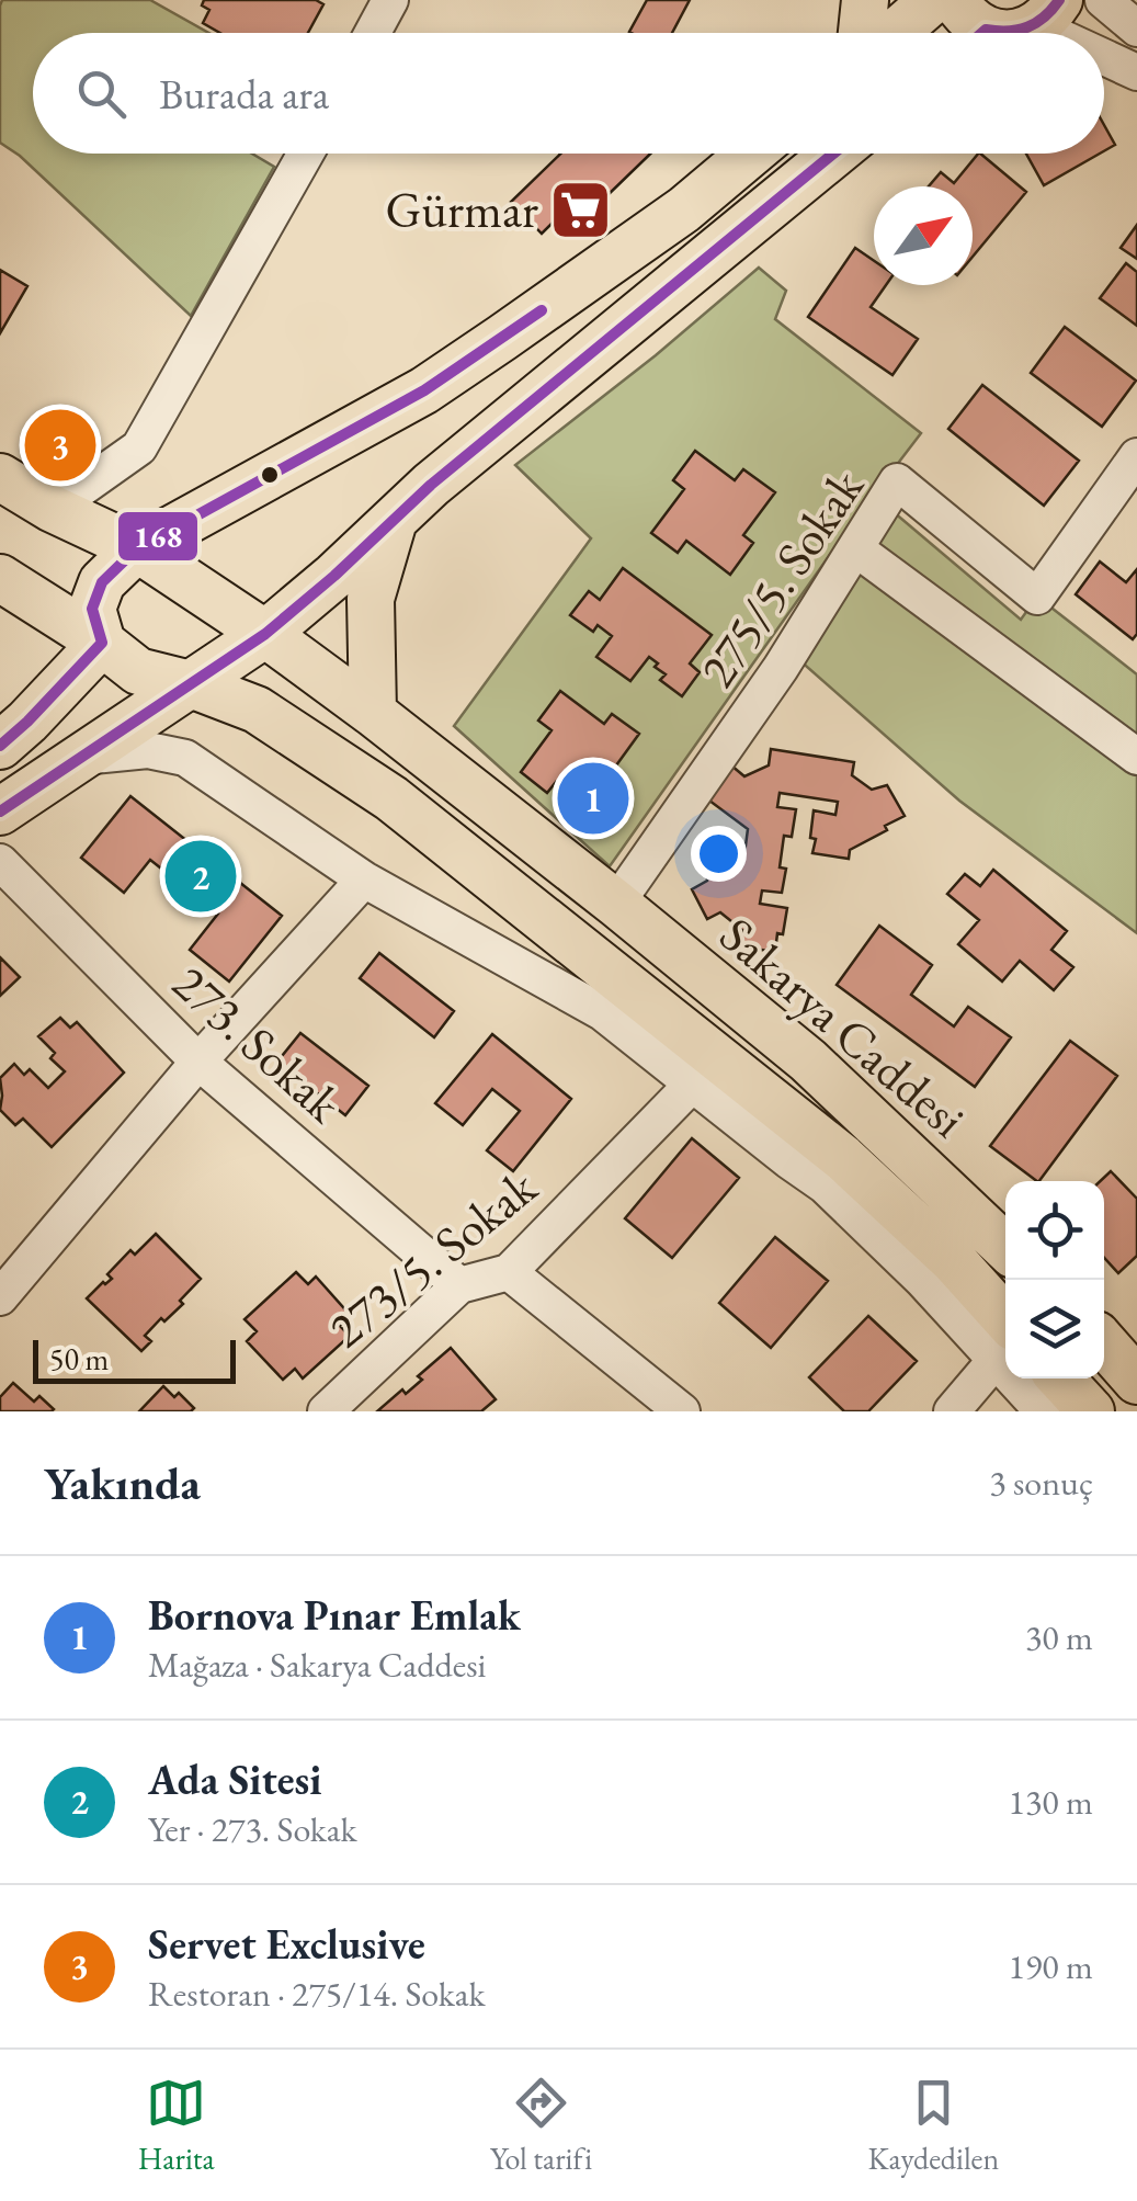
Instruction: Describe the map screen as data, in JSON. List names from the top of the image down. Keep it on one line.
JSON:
{"streets":{"main road":["Sakarya Caddesi"],"street":["275/5. Sokak","273. Sokak","273/5. Sokak"]},"crossings":[["275/5. Sokak","Sakarya Caddesi"],["273. Sokak","273/5. Sokak"]],"places":{"supermarket":["Gürmar"]},"lines":["transit line 168"],"scale_bar":"50 m","north":"top right","page":{"search":"Burada ara","pins":["3","1","2"],"scale":"50 m","heading":["Yakında","3 sonuç"],"list":[{"mark":"1","name":"Bornova Pınar Emlak","note":"Mağaza · Sakarya Caddesi","value":"30 m"},{"mark":"2","name":"Ada Sitesi","note":"Yer · 273. Sokak","value":"130 m"},{"mark":"3","name":"Servet Exclusive","note":"Restoran · 275/14. Sokak","value":"190 m"}],"nav":["Harita","Yol tarifi","Kaydedilen"]}}
